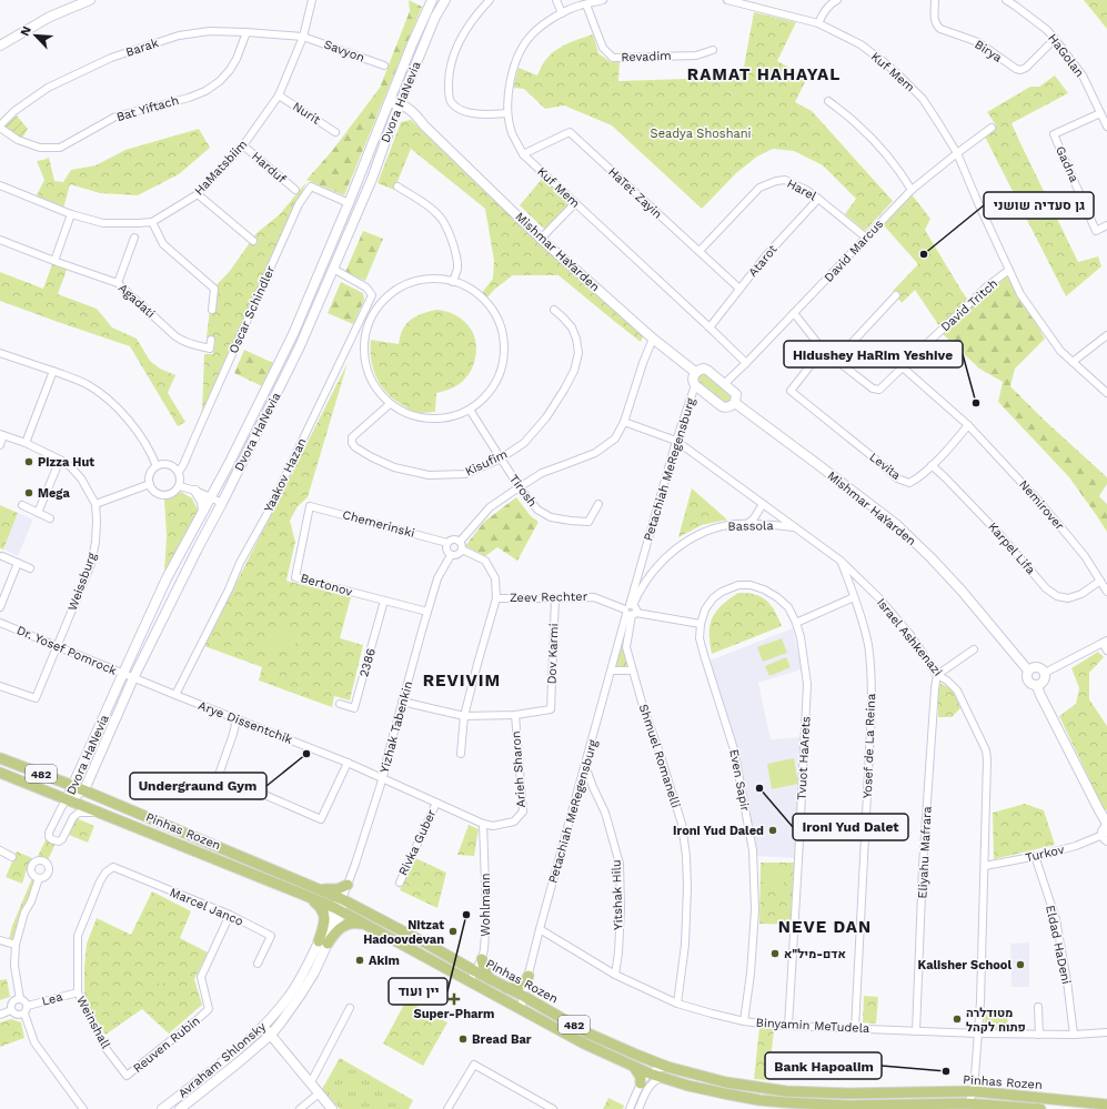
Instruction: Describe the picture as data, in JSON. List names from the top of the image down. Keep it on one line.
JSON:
{"streets":{"main road":["482","Pinhas Rozen"],"street":["Barak","Savyon","Birya","HaGolan","Revadim","Kuf Mem","Dvora HaNevia","Bat Yiftach","Nurit","Gadna","HaMatsbiim","Harduf","Harel","HaTet Zayin","David Marcus","Mishmar HaYarden","Atarot","Agadati","David Tritch","Oscar Schindler","Kisufim","Levita","Petachiah MeRegensburg","Yaakov Hazan","Tirosh","Nemirover","Chemerinski","Bassola","Karpel Lifa","Weissburg","Bertonov","Zeev Rechter","Israel Ashkenazi","Dr. Yosef Pomrock","Dov Karmi","2386","Arye Dissentchik","Yizhak Tabenkin","Yosef de La Reina","Shmuel Romanelli","Tvuot HaArets","Arieh Sharon","Even Sapir","Rivka Guber","Eliyahu Mafrara","Turkov","Yitshak Hilu","Wohlmann","Marcel Janco","Eldad HaDeni","Lea","Weinshall","Binyamin MeTudela","Reuven Rubin","Avraham Shlonsky"]},"crossings":[["Barak","Savyon"],["Barak","Bat Yiftach"],["Barak","HaMatsbiim"],["Savyon","HaMatsbiim"],["Birya","HaGolan"],["HaGolan","Gadna"],["Revadim","Kuf Mem"],["Kuf Mem","HaTet Zayin"],["Kuf Mem","David Marcus"],["Kuf Mem","Atarot"],["Kuf Mem","David Tritch"],["Dvora HaNevia","Mishmar HaYarden"],["Dvora HaNevia","Oscar Schindler"],["Dvora HaNevia","Yaakov Hazan"],["Dvora HaNevia","Dr. Yosef Pomrock"],["Dvora HaNevia","Arye Dissentchik"],["Dvora HaNevia","482"],["Dvora HaNevia","Pinhas Rozen"],["Nurit","HaMatsbiim"],["HaMatsbiim","Harduf"],["Harel","HaTet Zayin"],["Harel","David Marcus"],["Harel","Atarot"],["HaTet Zayin","Atarot"],["David Marcus","David Tritch"],["David Tritch","Levita"],["Kisufim","Tirosh"],["Levita","Nemirover"],["Levita","Karpel Lifa"],["Petachiah MeRegensburg","Bassola"],["Petachiah MeRegensburg","Zeev Rechter"],["Petachiah MeRegensburg","Israel Ashkenazi"],["Petachiah MeRegensburg","Shmuel Romanelli"],["Petachiah MeRegensburg","Pinhas Rozen"],["Petachiah MeRegensburg","Yitshak Hilu"],["Petachiah MeRegensburg","Binyamin MeTudela"],["Yaakov Hazan","Arye Dissentchik"],["Nemirover","Karpel Lifa"],["Chemerinski","Bertonov"],["Chemerinski","Yizhak Tabenkin"],["Bassola","Zeev Rechter"],["Bassola","Israel Ashkenazi"],["Bassola","Shmuel Romanelli"],["Weissburg","Dr. Yosef Pomrock"],["Bertonov","2386"],["Bertonov","Yizhak Tabenkin"],["Zeev Rechter","Dov Karmi"],["Zeev Rechter","Shmuel Romanelli"],["Zeev Rechter","Tvuot HaArets"],["Zeev Rechter","Even Sapir"],["Israel Ashkenazi","Yosef de La Reina"],["Israel Ashkenazi","Pinhas Rozen"],["Israel Ashkenazi","Eliyahu Mafrara"],["Israel Ashkenazi","Turkov"],["Israel Ashkenazi","Binyamin MeTudela"],["Dr. Yosef Pomrock","Arye Dissentchik"],["Dov Karmi","Arieh Sharon"],["Arye Dissentchik","Yizhak Tabenkin"],["Yizhak Tabenkin","Pinhas Rozen"],["Yizhak Tabenkin","Avraham Shlonsky"],["Yosef de La Reina","Binyamin MeTudela"],["Shmuel Romanelli","Binyamin MeTudela"],["Tvuot HaArets","Even Sapir"],["Tvuot HaArets","Binyamin MeTudela"],["Arieh Sharon","Wohlmann"],["482","Pinhas Rozen"],["Even Sapir","Binyamin MeTudela"],["Pinhas Rozen","Wohlmann"],["Pinhas Rozen","Avraham Shlonsky"],["Eliyahu Mafrara","Binyamin MeTudela"],["Turkov","Eldad HaDeni"],["Yitshak Hilu","Binyamin MeTudela"],["Marcel Janco","Weinshall"],["Marcel Janco","Reuven Rubin"],["Eldad HaDeni","Binyamin MeTudela"],["Lea","Weinshall"],["Weinshall","Reuven Rubin"]],"districts":["RAMAT HAHAYAL","REVIVIM","NEVE DAN"],"parks":["Seadya Shoshani"],"places":{"other":["גן סעדיה שושני","Hidushey HaRim Yeshive","Pizza Hut","Mega","Undergraund Gym","Ironi Yud Dalet","Ironi Yud Daled","יין ועוד","Nitzat Hadoovdevan","אדם-מיל\"א","Akim","Kalisher School","מטודלרה פתוח לקהל","Bread Bar","Bank Hapoalim"],"health":["Super-Pharm"]},"north":"top left"}
